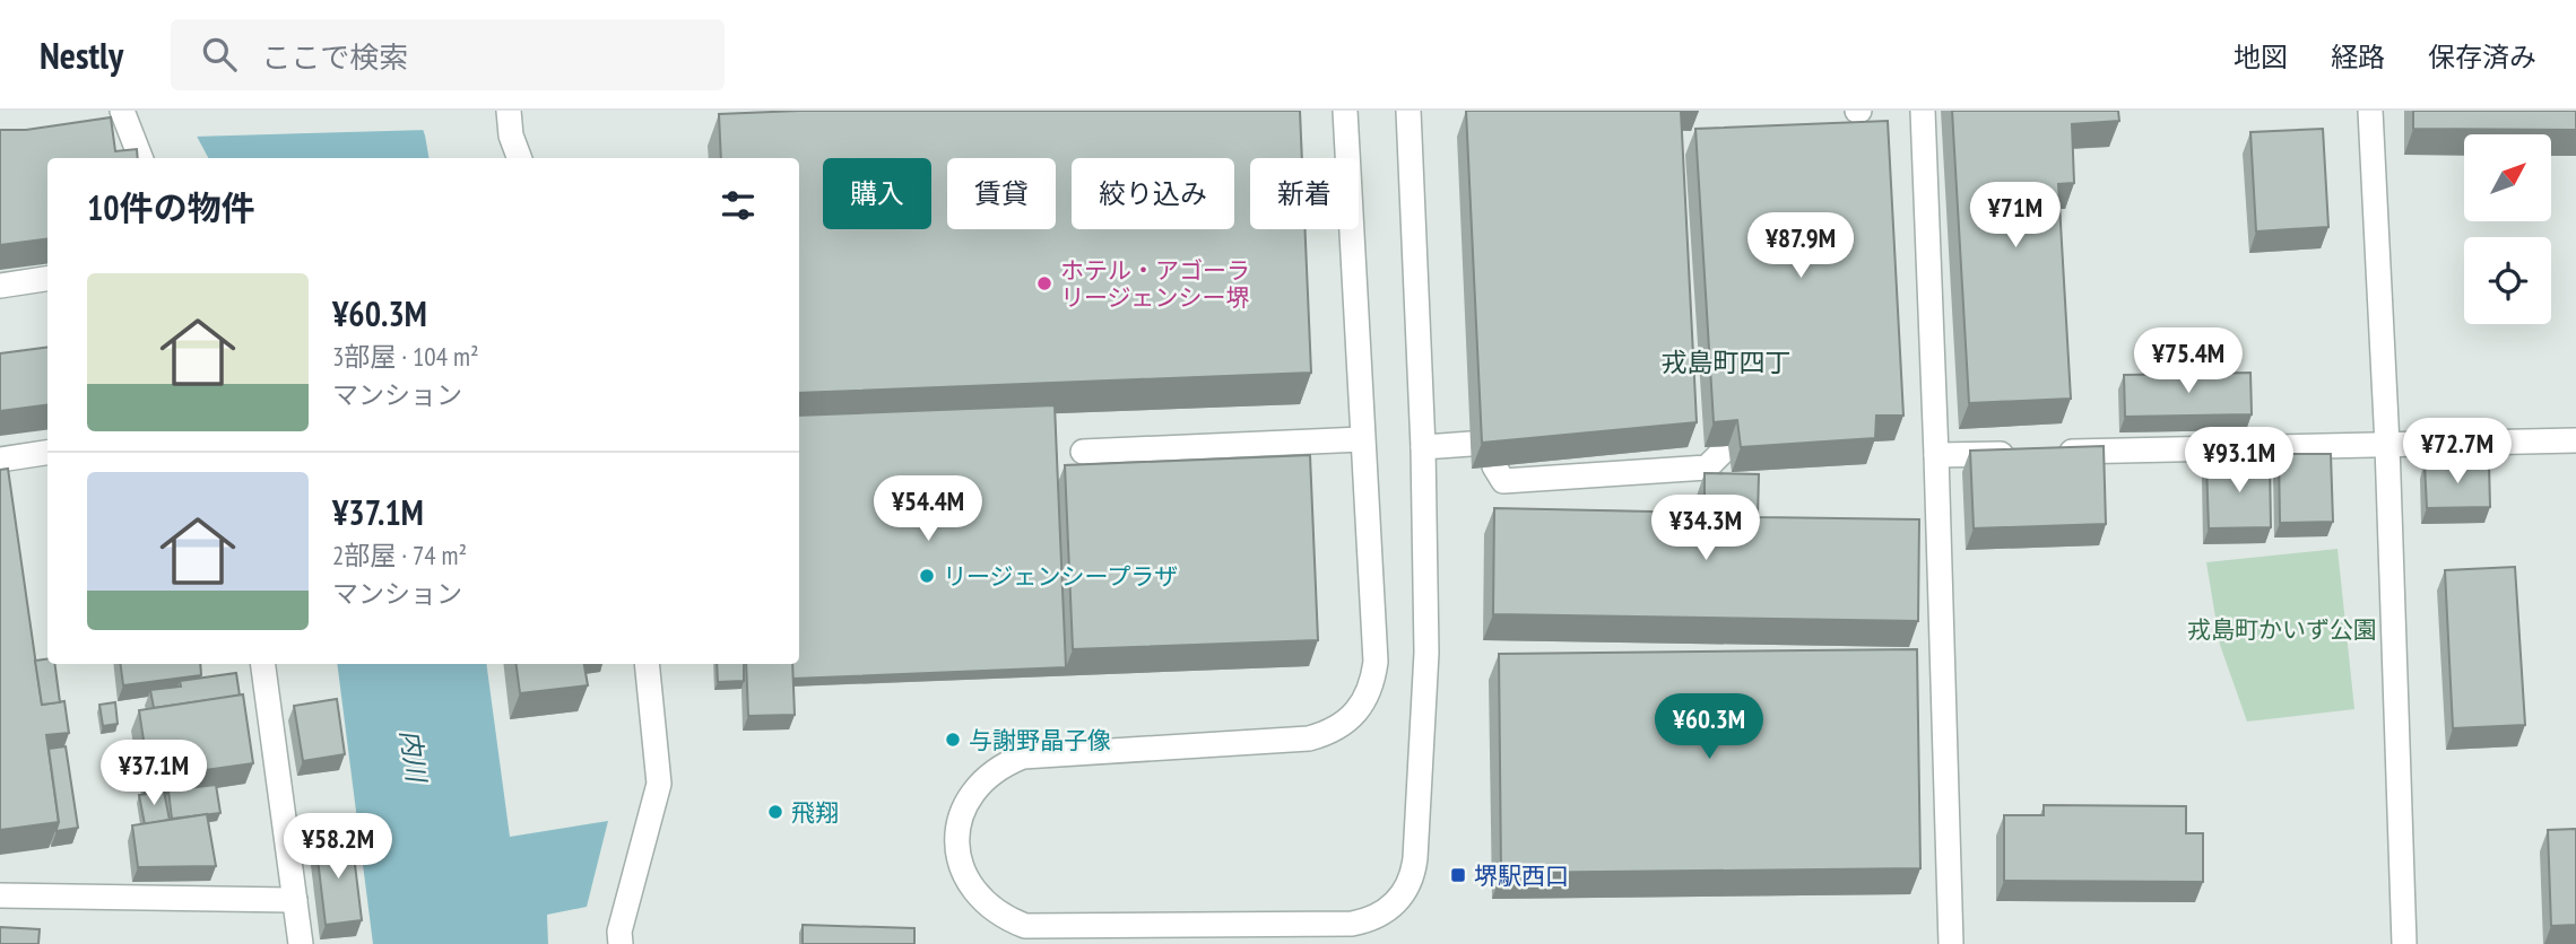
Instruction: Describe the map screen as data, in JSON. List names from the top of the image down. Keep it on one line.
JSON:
{"districts":["戎島町四丁"],"water":["内川"],"parks":["戎島町かいず公園"],"places":{"other":["ホテル・アゴーラ リージェンシー堺","リージェンシープラザ","与謝野晶子像","飛翔"],"transit":["堺駅西口"]},"north":"top right","page":{"header":"Nestly","search":"ここで検索","nav":["地図","経路","保存済み"],"chip":["購入","賃貸","絞り込み","新着"],"heading":"10件の物件","price":["¥71M","¥87.9M","¥75.4M","¥72.7M","¥93.1M","¥54.4M","¥34.3M","¥60.3M","¥37.1M","¥58.2M"],"list":[{"name":"¥60.3M","note":"3部屋 · 104 m² · マンション"},{"name":"¥37.1M","note":"2部屋 · 74 m² · マンション"}]}}
